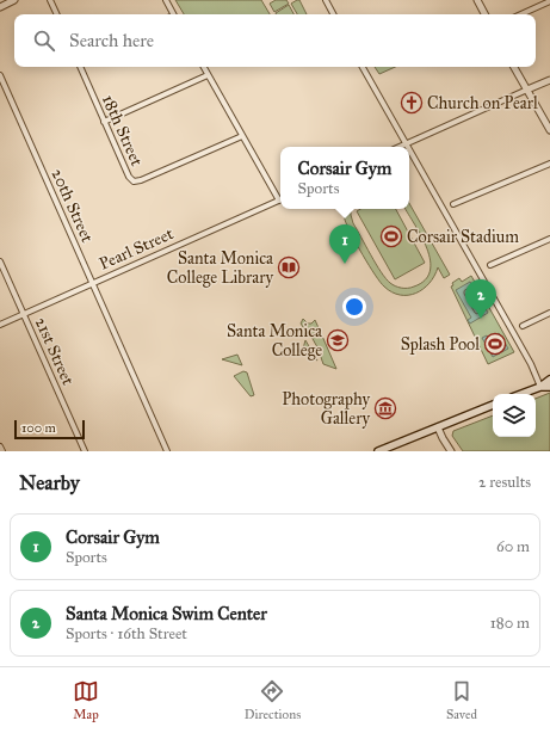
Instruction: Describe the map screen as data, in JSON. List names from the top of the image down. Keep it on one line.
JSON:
{"streets":{"street":["18th Street","20th Street","Pearl Street","21st Street"]},"crossings":[["20th Street","Pearl Street"],["Pearl Street","21st Street"]],"places":{"church":["Church on Pearl"],"sports":["Corsair Stadium","Splash Pool"],"library":["Santa Monica College Library"],"school or university":["Santa Monica College"],"museum":["Photography Gallery"]},"scale_bar":"100 m","page":{"search":"Search here","popup":["Corsair Gym","Sports"],"pins":["1","2"],"scale":"100 m","heading":["Nearby","2 results"],"list":[{"mark":"1","name":"Corsair Gym","note":"Sports","value":"60 m"},{"mark":"2","name":"Santa Monica Swim Center","note":"Sports · 16th Street","value":"180 m"}],"nav":["Map","Directions","Saved"]}}
